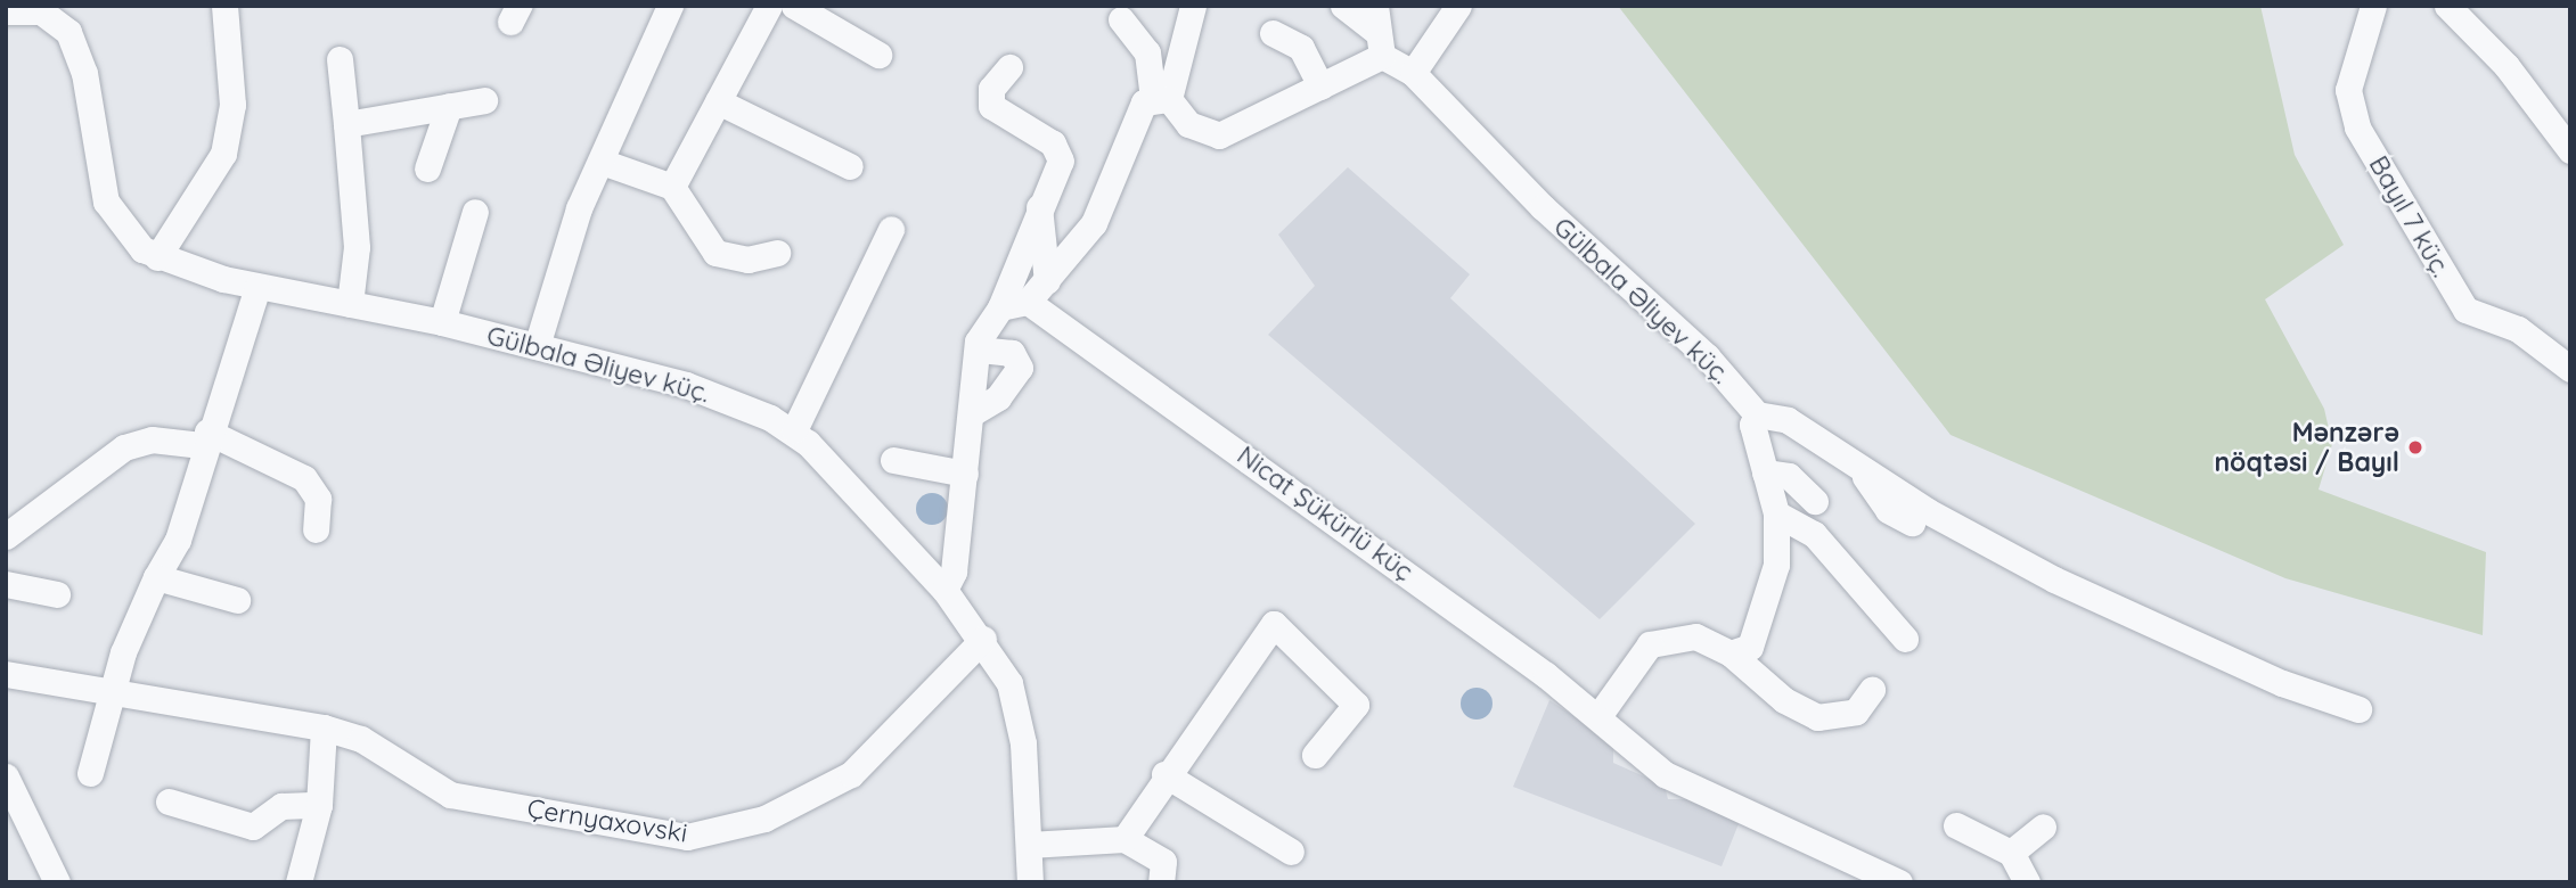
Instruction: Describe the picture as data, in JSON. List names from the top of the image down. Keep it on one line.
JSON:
{"streets":{"street":["Bayıl 7 küç.","Gülbala Əliyev küç.","Nicat Şükürlü küç","Çernyaxovski"]},"crossings":[["Gülbala Əliyev küç.","Çernyaxovski"]],"places":["Mənzərə nöqtəsi / Bayıl"]}
